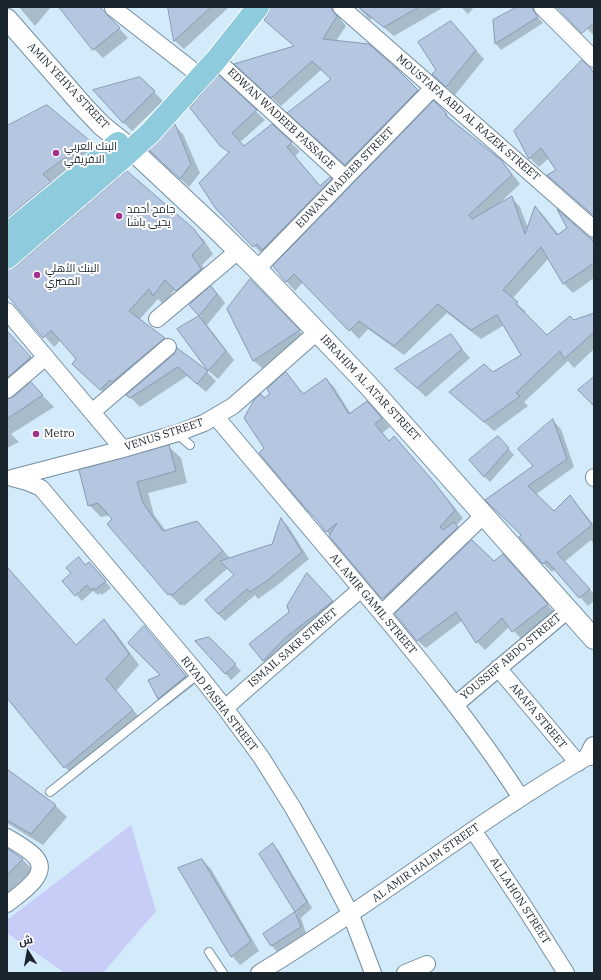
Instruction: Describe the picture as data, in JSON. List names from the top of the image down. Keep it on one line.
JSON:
{"streets":{"street":["AMIN YEHYA STREET","MOUSTAFA ABD AL RAZEK STREET","EDWAN WADEEB PASSAGE","EDWAN WADEEB STREET","IBRAHIM AL ATAR STREET","VENUS STREET","AL AMIR GAMIL STREET","ISMAIL SAKR STREET","YOUSSEF ABDO STREET","RIYAD PASHA STREET","ARAFA STREET","AL AMIR HALIM STREET","AL LAHON STREET"]},"crossings":[["AMIN YEHYA STREET","IBRAHIM AL ATAR STREET"],["MOUSTAFA ABD AL RAZEK STREET","EDWAN WADEEB STREET"],["EDWAN WADEEB PASSAGE","EDWAN WADEEB STREET"],["EDWAN WADEEB STREET","IBRAHIM AL ATAR STREET"],["IBRAHIM AL ATAR STREET","VENUS STREET"],["IBRAHIM AL ATAR STREET","YOUSSEF ABDO STREET"],["VENUS STREET","AL AMIR GAMIL STREET"],["VENUS STREET","RIYAD PASHA STREET"],["AL AMIR GAMIL STREET","ISMAIL SAKR STREET"],["AL AMIR GAMIL STREET","YOUSSEF ABDO STREET"],["AL AMIR GAMIL STREET","AL AMIR HALIM STREET"],["ISMAIL SAKR STREET","RIYAD PASHA STREET"],["YOUSSEF ABDO STREET","ARAFA STREET"],["RIYAD PASHA STREET","AL AMIR HALIM STREET"],["ARAFA STREET","AL AMIR HALIM STREET"],["AL AMIR HALIM STREET","AL LAHON STREET"]],"places":["البنك العربي الافريقي","جامح أحمد يحيى باشا","البنك الأهلي المصري","Metro"],"north":"top"}
